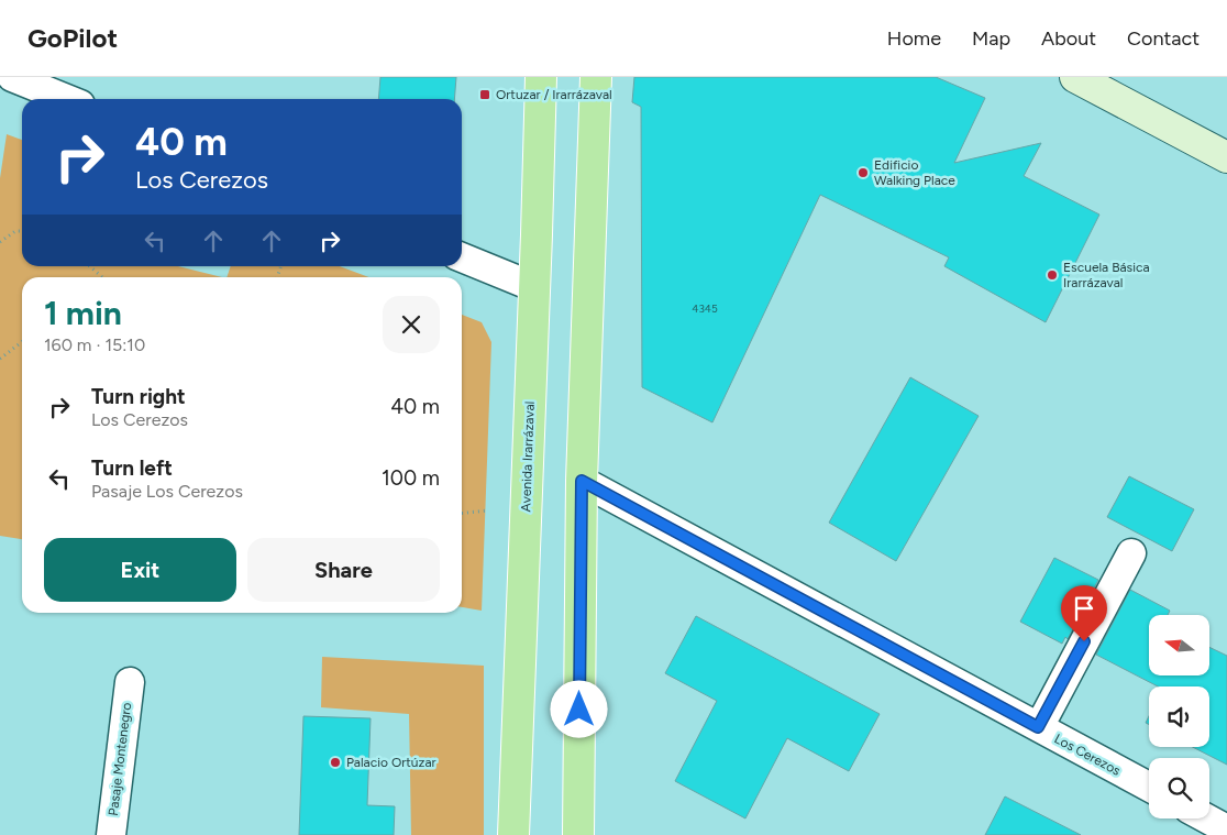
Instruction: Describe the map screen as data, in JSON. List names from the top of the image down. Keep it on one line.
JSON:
{"streets":{"main road":["Avenida Irarrázaval"],"street":["Los Cerezos","Pasaje Montenegro"]},"places":{"transit":["Ortuzar / Irarrázaval"],"other":["Edificio Walking Place","Escuela Básica Irarrázaval","Palacio Ortúzar"]},"house_numbers":["4345"],"north":"left","page":{"header":"GoPilot","nav":["Home","Map","About","Contact"],"turn":["40 m","Los Cerezos"],"heading":["1 min","160 m · 15:10"],"list":[{"name":"Turn right","note":"Los Cerezos","value":"40 m"},{"name":"Turn left","note":"Pasaje Los Cerezos","value":"100 m"}],"buttons":["Exit","Share"]}}
